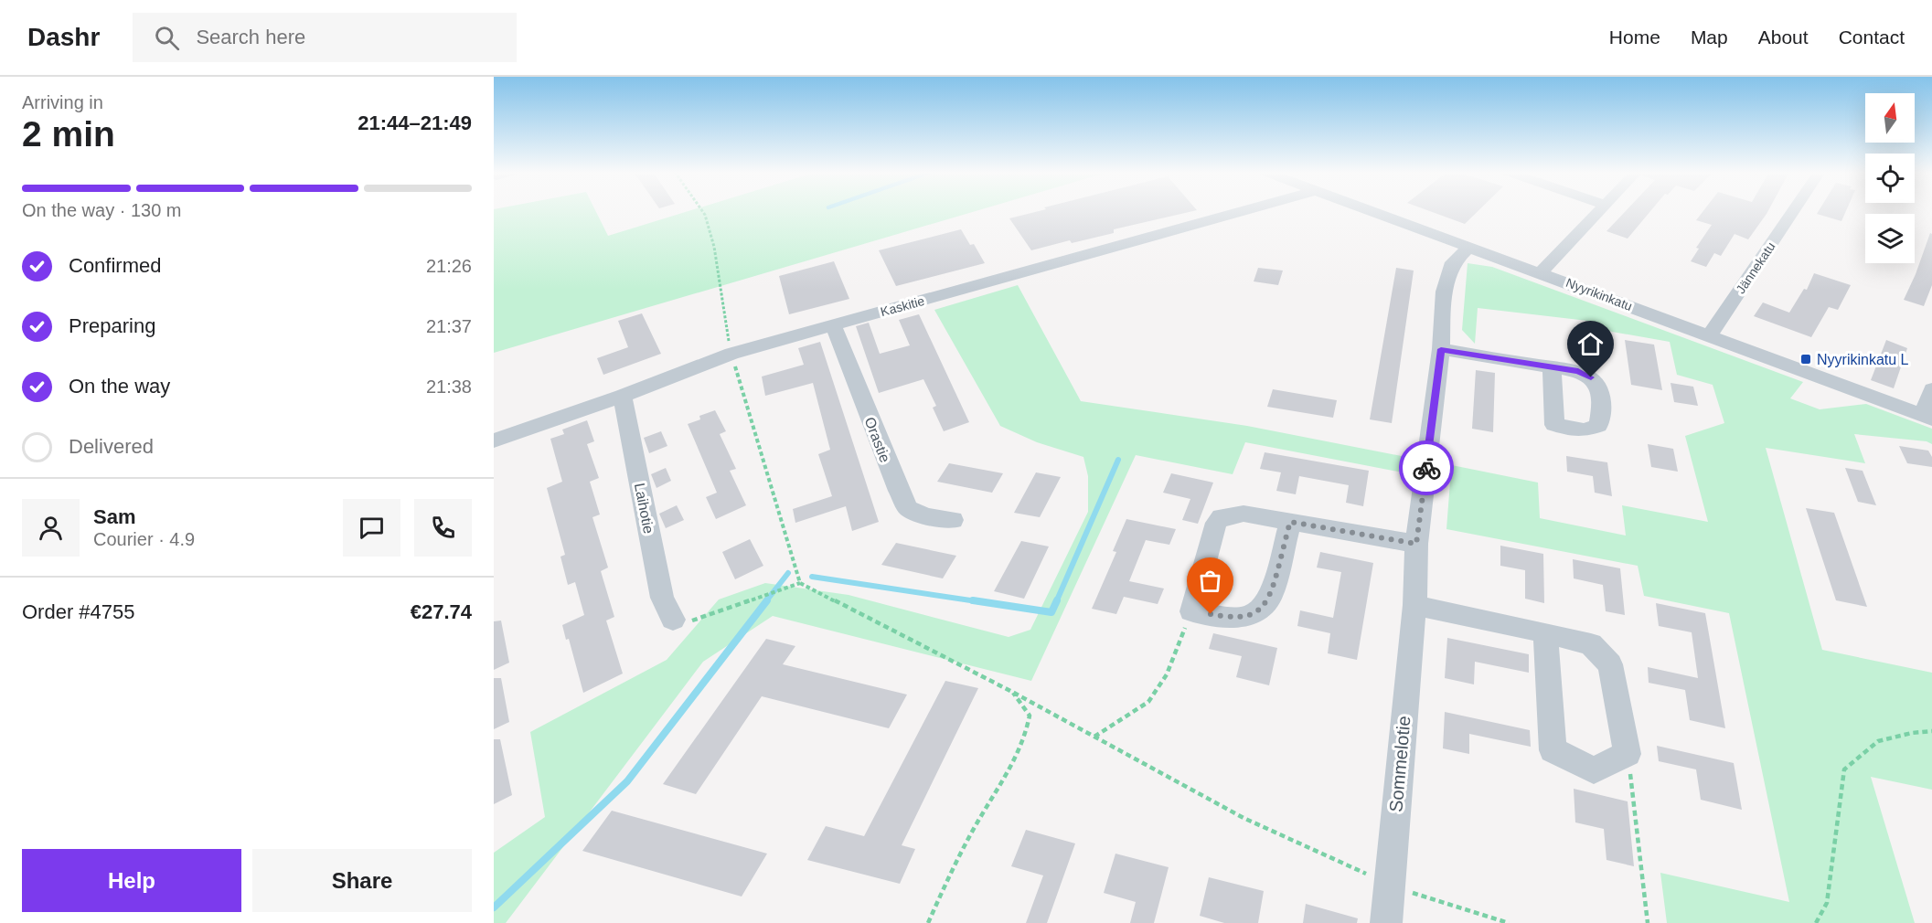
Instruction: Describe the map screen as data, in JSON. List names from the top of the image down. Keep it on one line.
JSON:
{"streets":{"street":["Jännekatu","Nyyrikinkatu","Kaskitie","Orastie","Laihotie","Sommelotie"]},"crossings":[["Jännekatu","Nyyrikinkatu"],["Nyyrikinkatu","Sommelotie"],["Kaskitie","Orastie"],["Kaskitie","Laihotie"]],"places":{"transit":["Nyyrikinkatu L"]},"north":"top","page":{"header":"Dashr","search":"Search here","nav":["Home","Map","About","Contact"],"heading":["2 min","Arriving in","21:44–21:49"],"panel":["Sam","Courier · 4.9","Order #4755","€27.74"],"bar":"On the way · 130 m","list":[["Confirmed","21:26"],["Preparing","21:37"],["On the way","21:38"],"Delivered"],"buttons":["Help","Share"]}}
